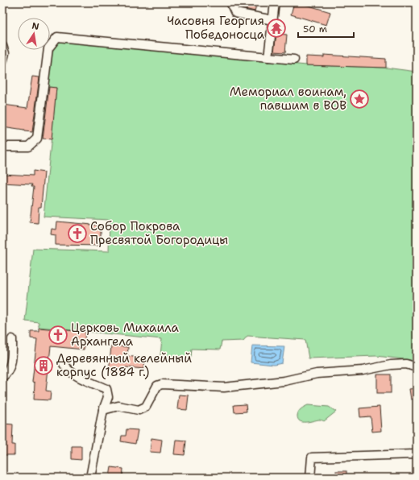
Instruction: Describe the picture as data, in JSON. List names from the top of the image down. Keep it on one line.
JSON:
{"places":{"temple":["Часовня Георгия Победоносца"],"place":["Мемориал воинам, павшим в ВОВ"],"church":["Собор Покрова Пресвятой Богородицы","Церковь Михаила Архангела"],"building":["Деревянный келейный корпус (1884 г.)"]},"scale_bar":"50 m","north":"top"}
